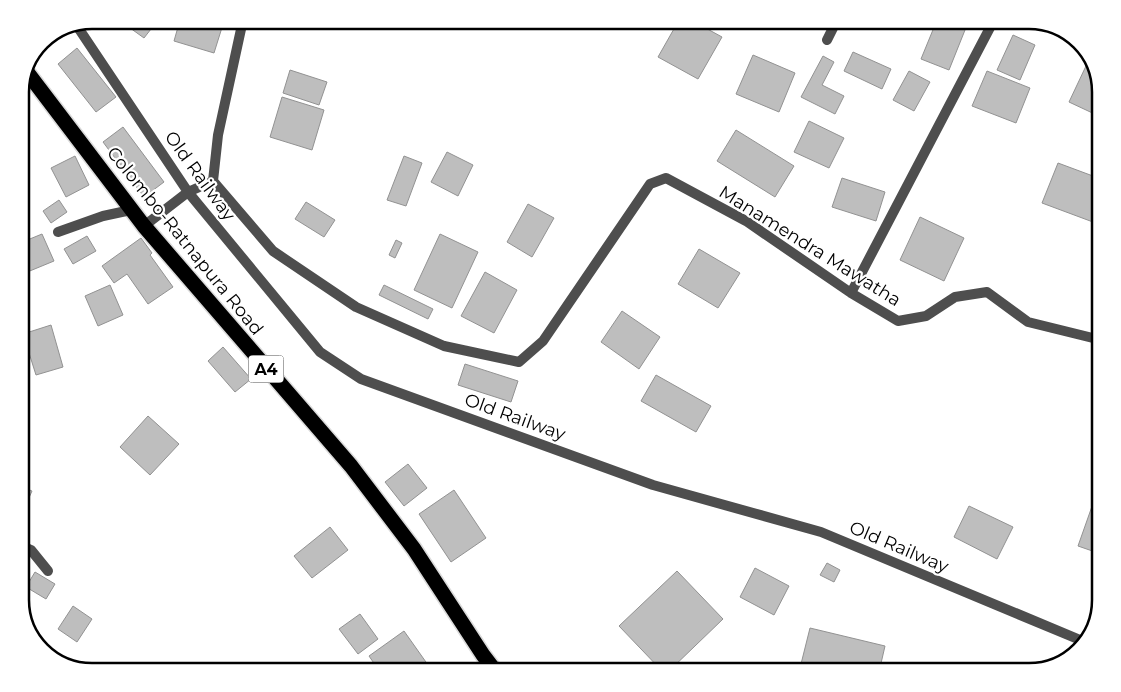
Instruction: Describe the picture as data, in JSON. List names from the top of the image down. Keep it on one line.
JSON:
{"streets":{"highway":["Colombo-Ratnapura Road","A4"],"street":["Old Railway","Manamendra Mawatha"]}}
